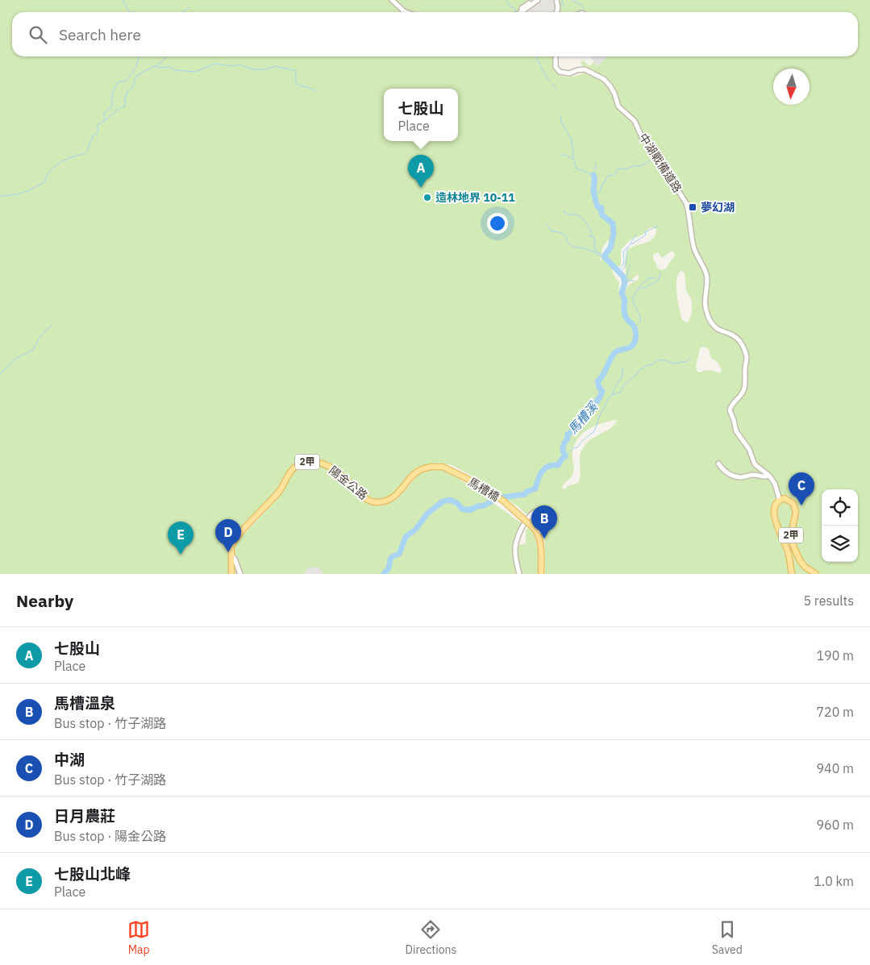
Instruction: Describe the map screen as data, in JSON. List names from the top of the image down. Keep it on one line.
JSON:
{"streets":{"main road":["2甲","陽金公路","馬槽橋"],"street":["中湖戰備道路"]},"crossings":[["中湖戰備道路","2甲"],["陽金公路","馬槽橋"]],"water":["馬槽溪"],"places":{"other":["造林地界 10-11"],"transit":["夢幻湖"]},"north":"bottom","page":{"search":"Search here","popup":["七股山","Place"],"pins":["A","C","B","D","E"],"heading":["Nearby","5 results"],"list":[{"mark":"A","name":"七股山","note":"Place","value":"190 m"},{"mark":"B","name":"馬槽溫泉","note":"Bus stop · 竹子湖路","value":"720 m"},{"mark":"C","name":"中湖","note":"Bus stop · 竹子湖路","value":"940 m"},{"mark":"D","name":"日月農莊","note":"Bus stop · 陽金公路","value":"960 m"},{"mark":"E","name":"七股山北峰","note":"Place","value":"1.0 km"}],"nav":["Map","Directions","Saved"]}}
